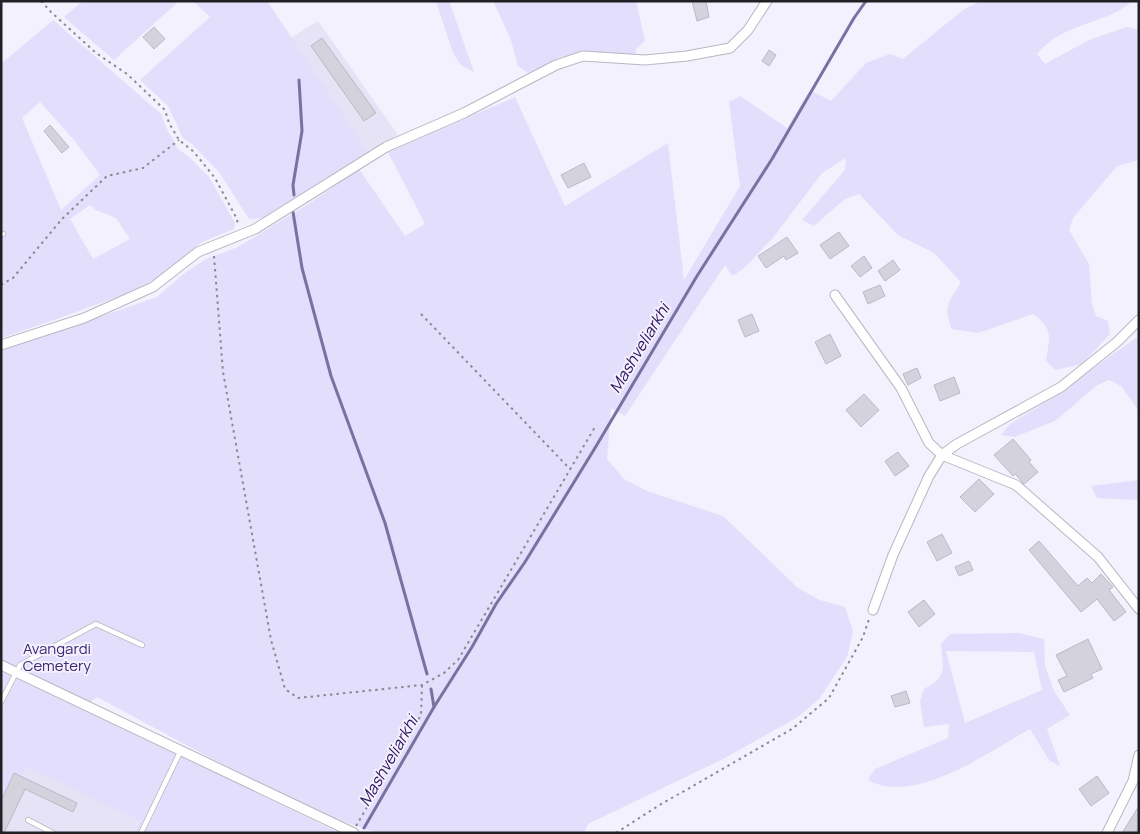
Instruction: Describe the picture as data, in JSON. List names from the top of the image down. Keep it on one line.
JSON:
{"water":["Mashveliarkhi"],"parks":["Avangardi Cemetery"]}
